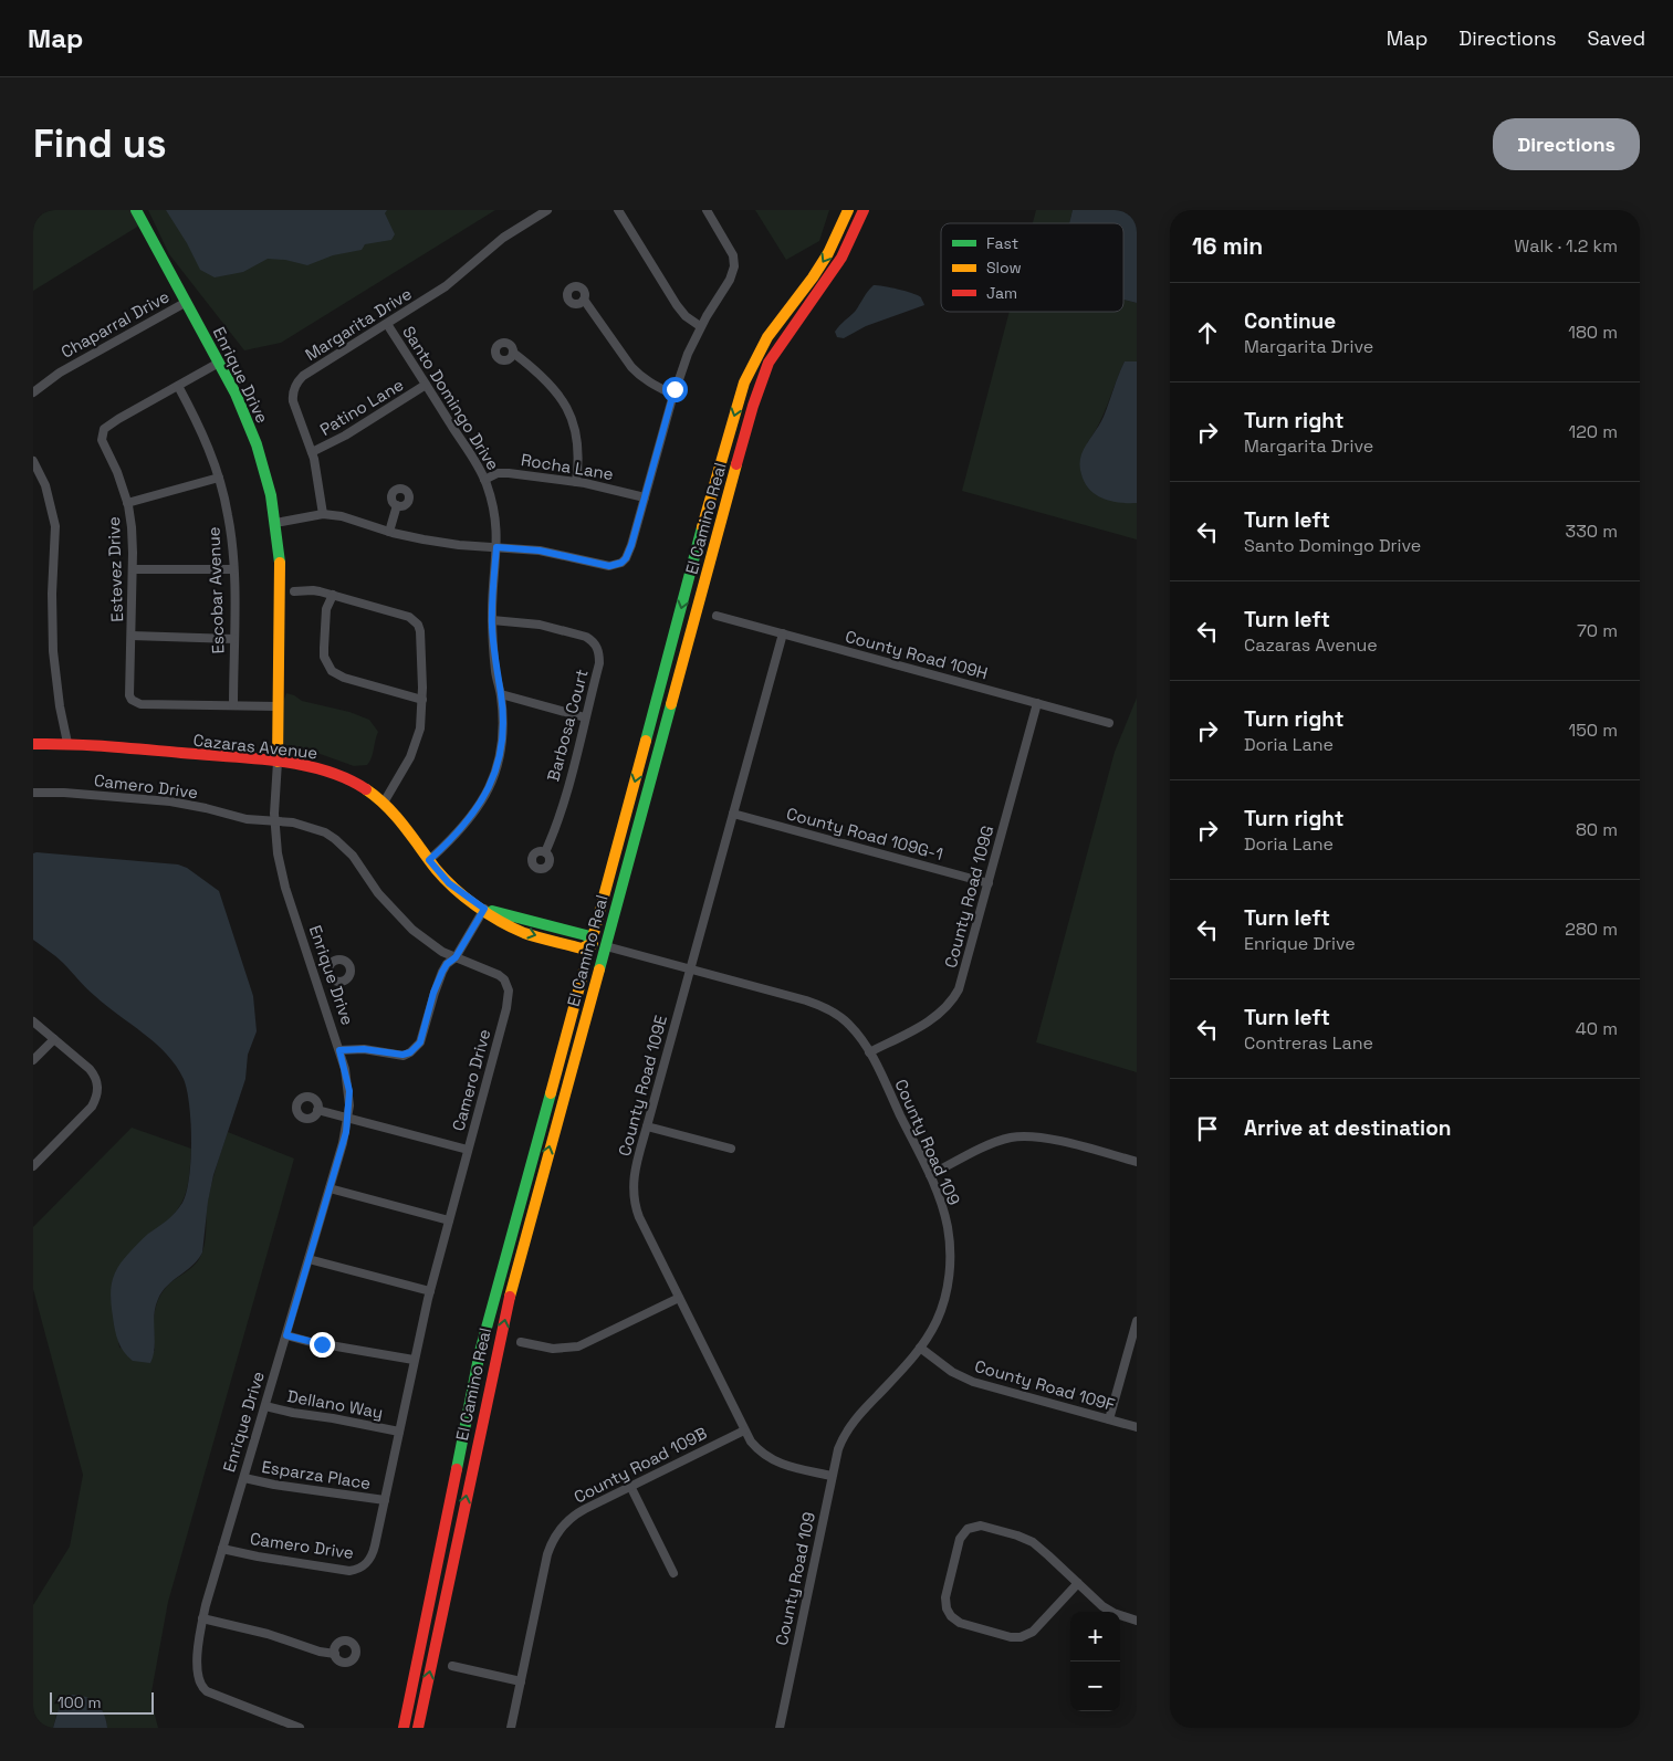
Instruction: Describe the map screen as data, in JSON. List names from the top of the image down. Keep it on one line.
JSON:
{"streets":{"main road":["Enrique Drive","El Camino Real","Cazaras Avenue"],"street":["Chaparral Drive","Margarita Drive","Santo Domingo Drive","Patino Lane","Rocha Lane","Estevez Drive","Escobar Avenue","County Road 109H","Barbosa Court","Camero Drive","County Road 109G-1","County Road 109G","County Road 109E","County Road 109","County Road 109F","Dellano Way","County Road 109B","Esparza Place"]},"crossings":[["Chaparral Drive","Enrique Drive"],["Margarita Drive","Santo Domingo Drive"],["Margarita Drive","Patino Lane"],["Enrique Drive","Estevez Drive"],["Enrique Drive","Cazaras Avenue"],["Enrique Drive","Camero Drive"],["Enrique Drive","Dellano Way"],["Enrique Drive","Esparza Place"],["Santo Domingo Drive","Patino Lane"],["Santo Domingo Drive","Rocha Lane"],["Santo Domingo Drive","Barbosa Court"],["Santo Domingo Drive","Cazaras Avenue"],["El Camino Real","Cazaras Avenue"],["El Camino Real","County Road 109"],["Estevez Drive","Escobar Avenue"],["County Road 109H","County Road 109G"],["County Road 109H","County Road 109E"],["Cazaras Avenue","County Road 109"],["Camero Drive","Dellano Way"],["Camero Drive","Esparza Place"],["County Road 109G-1","County Road 109G"],["County Road 109G-1","County Road 109E"],["County Road 109G","County Road 109"],["County Road 109E","County Road 109"],["County Road 109E","County Road 109B"],["County Road 109","County Road 109F"]],"legend":["Fast","Slow","Jam"],"scale_bar":"100 m","page":{"header":"Map","nav":["Map","Directions","Saved"],"buttons":"Directions","title":"Find us","heading":["16 min","Walk · 1.2 km"],"list":[["Continue","Margarita Drive","180 m"],["Turn right","Margarita Drive","120 m"],["Turn left","Santo Domingo Drive","330 m"],["Turn left","Cazaras Avenue","70 m"],["Turn right","Doria Lane","150 m"],["Turn right","Doria Lane","80 m"],["Turn left","Enrique Drive","280 m"],["Turn left","Contreras Lane","40 m"],"Arrive at destination"],"map_buttons":["+","−"],"scale":"100 m"}}
